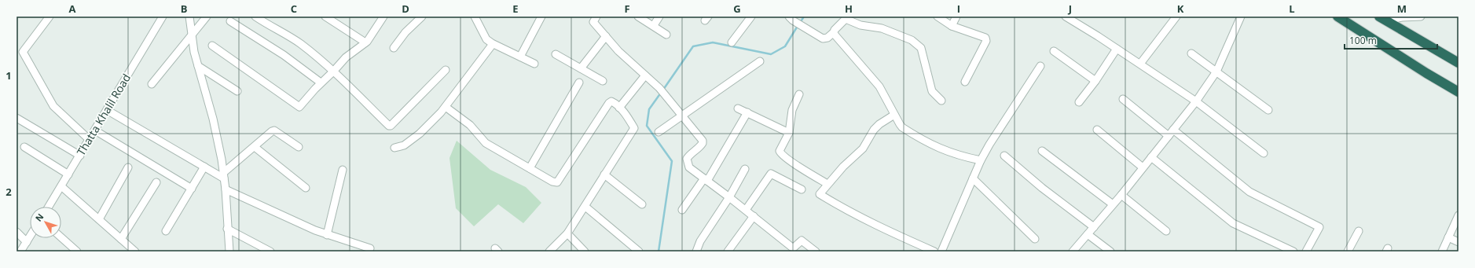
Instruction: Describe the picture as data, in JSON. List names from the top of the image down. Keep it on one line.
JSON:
{"streets":{"street":["Thatta Khalil Road"]},"scale_bar":"100 m","north":"top left","grid":{"columns":["A","B","C","D","E","F","G","H","I","J","K","L","M"],"rows":["1","2"]}}
